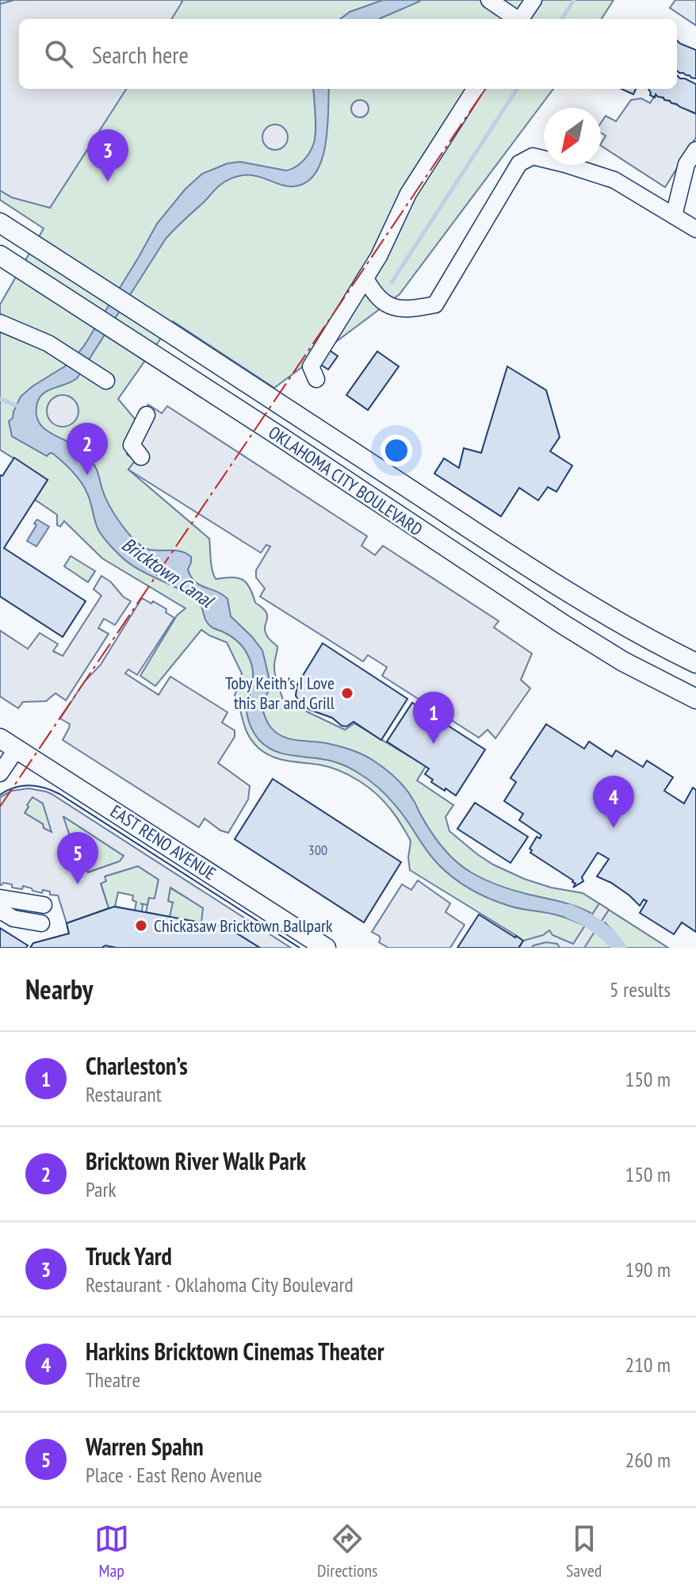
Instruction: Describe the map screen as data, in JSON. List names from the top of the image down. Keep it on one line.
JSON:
{"streets":{"main road":["OKLAHOMA CITY BOULEVARD","EAST RENO AVENUE"]},"water":["Bricktown Canal"],"places":["Toby Keith's I Love this Bar and Grill","Chickasaw Bricktown Ballpark"],"house_numbers":["300"],"north":"bottom left","page":{"search":"Search here","pins":["3","2","1","4","5"],"heading":["Nearby","5 results"],"list":[{"mark":"1","name":"Charleston’s","note":"Restaurant","value":"150 m"},{"mark":"2","name":"Bricktown River Walk Park","note":"Park","value":"150 m"},{"mark":"3","name":"Truck Yard","note":"Restaurant · Oklahoma City Boulevard","value":"190 m"},{"mark":"4","name":"Harkins Bricktown Cinemas Theater","note":"Theatre","value":"210 m"},{"mark":"5","name":"Warren Spahn","note":"Place · East Reno Avenue","value":"260 m"}],"nav":["Map","Directions","Saved"]}}
